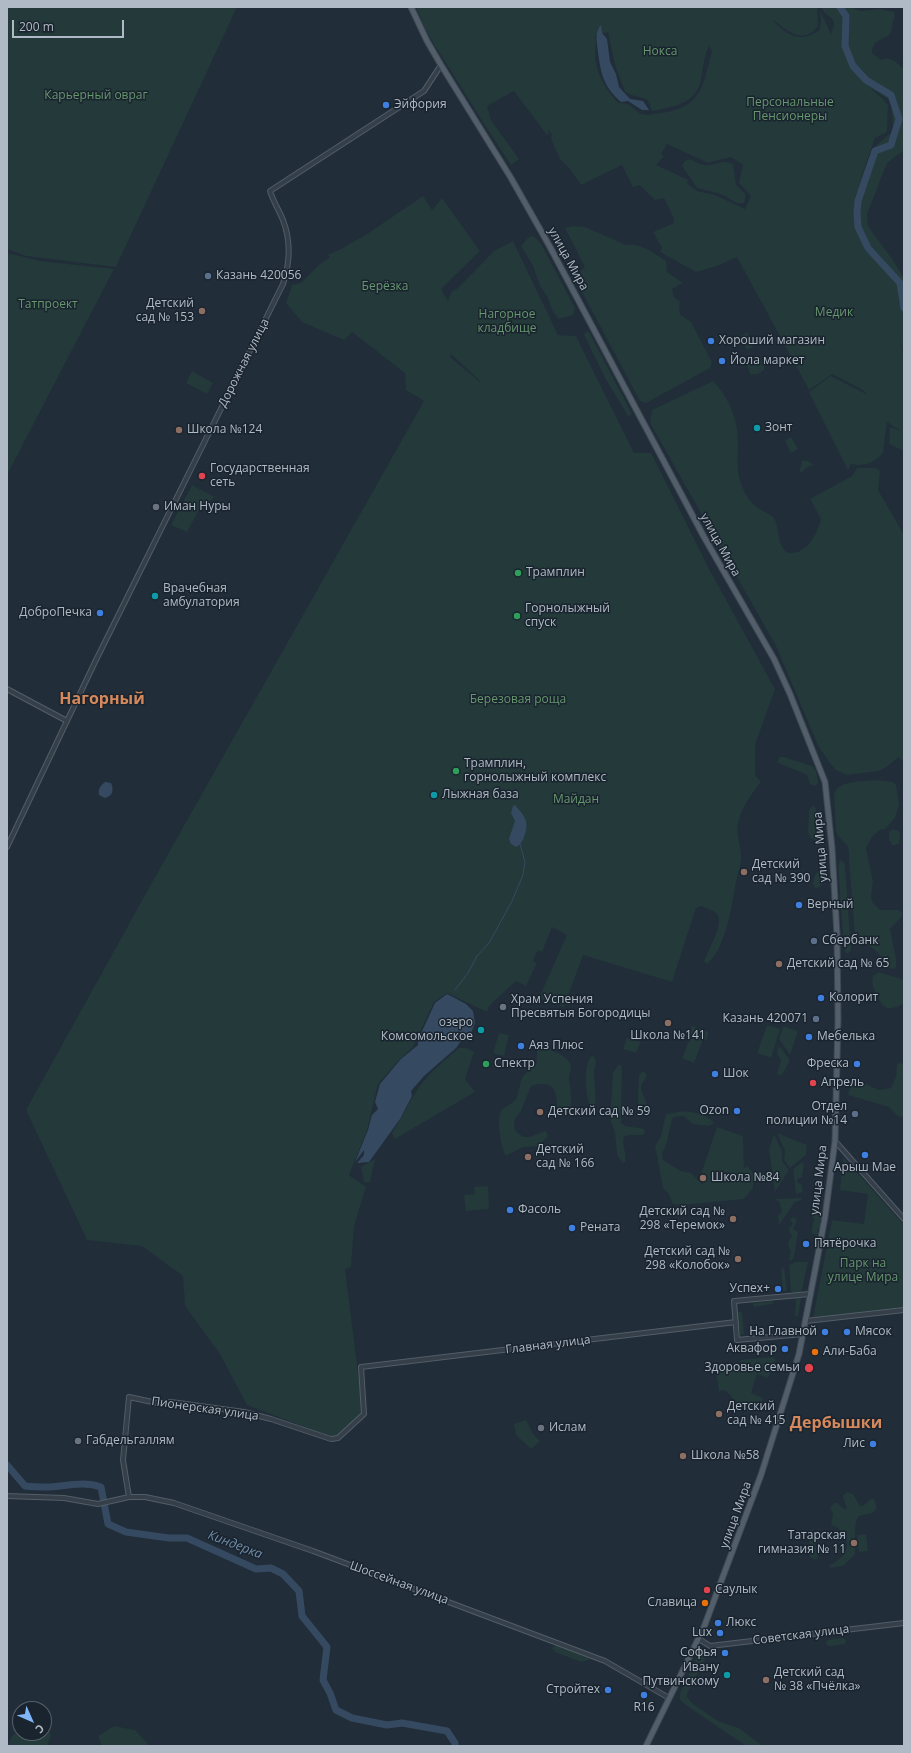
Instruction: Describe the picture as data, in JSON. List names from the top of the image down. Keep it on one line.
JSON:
{"streets":{"main road":["улица Мира"],"street":["Дорожная улица","Главная улица","Пионерская улица","Шоссейная улица","Советская улица"]},"crossings":[["улица Мира","Дорожная улица"],["улица Мира","Шоссейная улица"],["улица Мира","Советская улица"],["Главная улица","Пионерская улица"],["Пионерская улица","Шоссейная улица"]],"districts":["Нагорный","Дербышки"],"water":["Киндерка"],"parks":["Нокса","Карьерный овраг","Персональные Пенсионеры","Берёзка","Татпроект","Медик","Нагорное кладбище","Березовая роща","Майдан","Парк на улице Мира"],"places":["Эйфория","Казань 420056","Детский сад № 153","Хороший магазин","Йола маркет","Зонт","Школа №124","Государственная сеть","Иман Нуры","Трамплин","Врачебная амбулатория","ДоброПечка","Горнолыжный спуск","Трамплин, горнолыжный комплекс","Лыжная база","Детский сад № 390","Верный","Сбербанк","Детский сад № 65","Колорит","Храм Успения Пресвятыя Богородицы","Казань 420071","Школа №141","озеро Комсомольское","Мебелька","Аяз Плюс","Спектр","Фреска","Шок","Апрель","Ozon","Детский сад № 59","Отдел полиции №14","Арыш Мае","Детский сад № 166","Школа №84","Фасоль","Детский сад № 298 «Теремок»","Рената","Пятёрочка","Детский сад № 298 «Колобок»","Успех+","На Главной","Мясок","Аквафор","Али-Баба","Здоровье семьи","Детский сад № 415","Ислам","Габдельгаллям","Лис","Школа №58","Татарская гимназия № 11","Саулык","Славица","Люкс","Lux","Софья","Ивану Путвинскому","Детский сад № 38 «Пчёлка»","Стройтех","R16"],"scale_bar":"200 m","north":"bottom right"}
